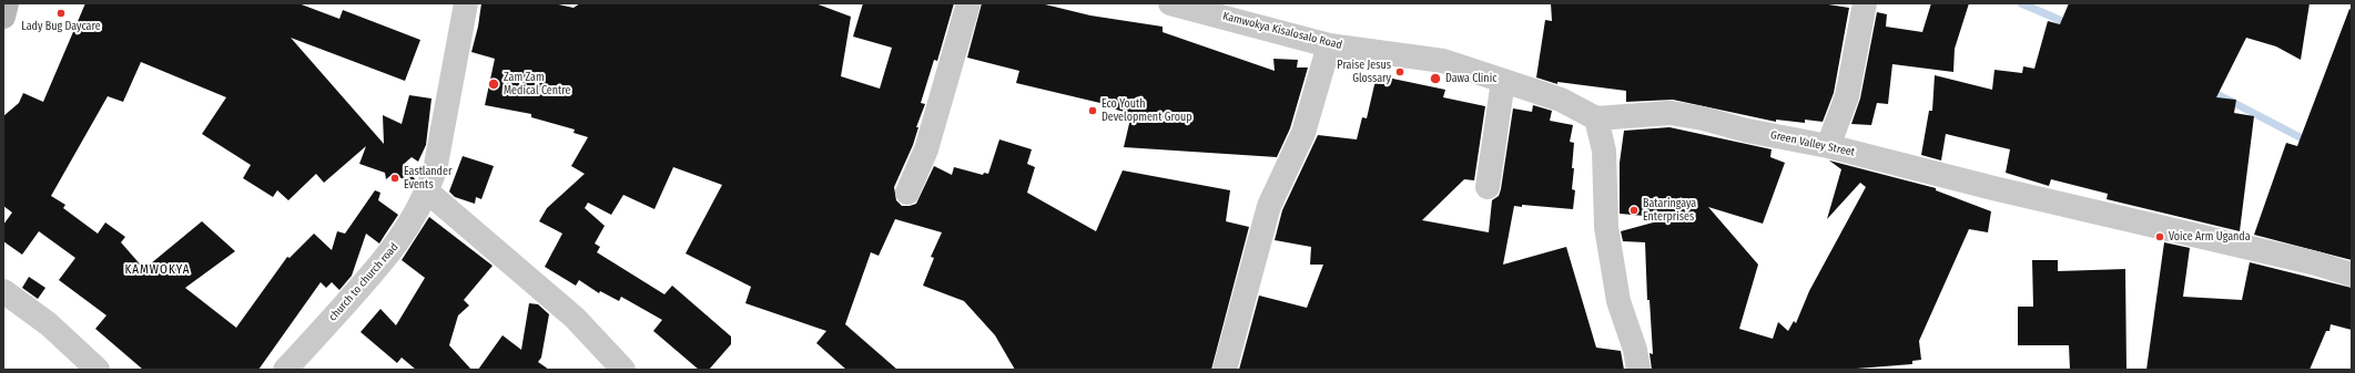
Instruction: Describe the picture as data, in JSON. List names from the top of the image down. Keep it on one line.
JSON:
{"streets":{"street":["Kamwokya Kisalosalo Road","Green Valley Street","church to church road"]},"crossings":[["Kamwokya Kisalosalo Road","Green Valley Street"]],"districts":["KAMWOKYA"],"places":["Lady Bug Daycare","Praise Jesus Glossary","Dawa Clinic","Zam Zam Medical Centre","Eco Youth Development Group","Eastlander Events","Bataringaya Enterprises","Voice Arm Uganda"]}
